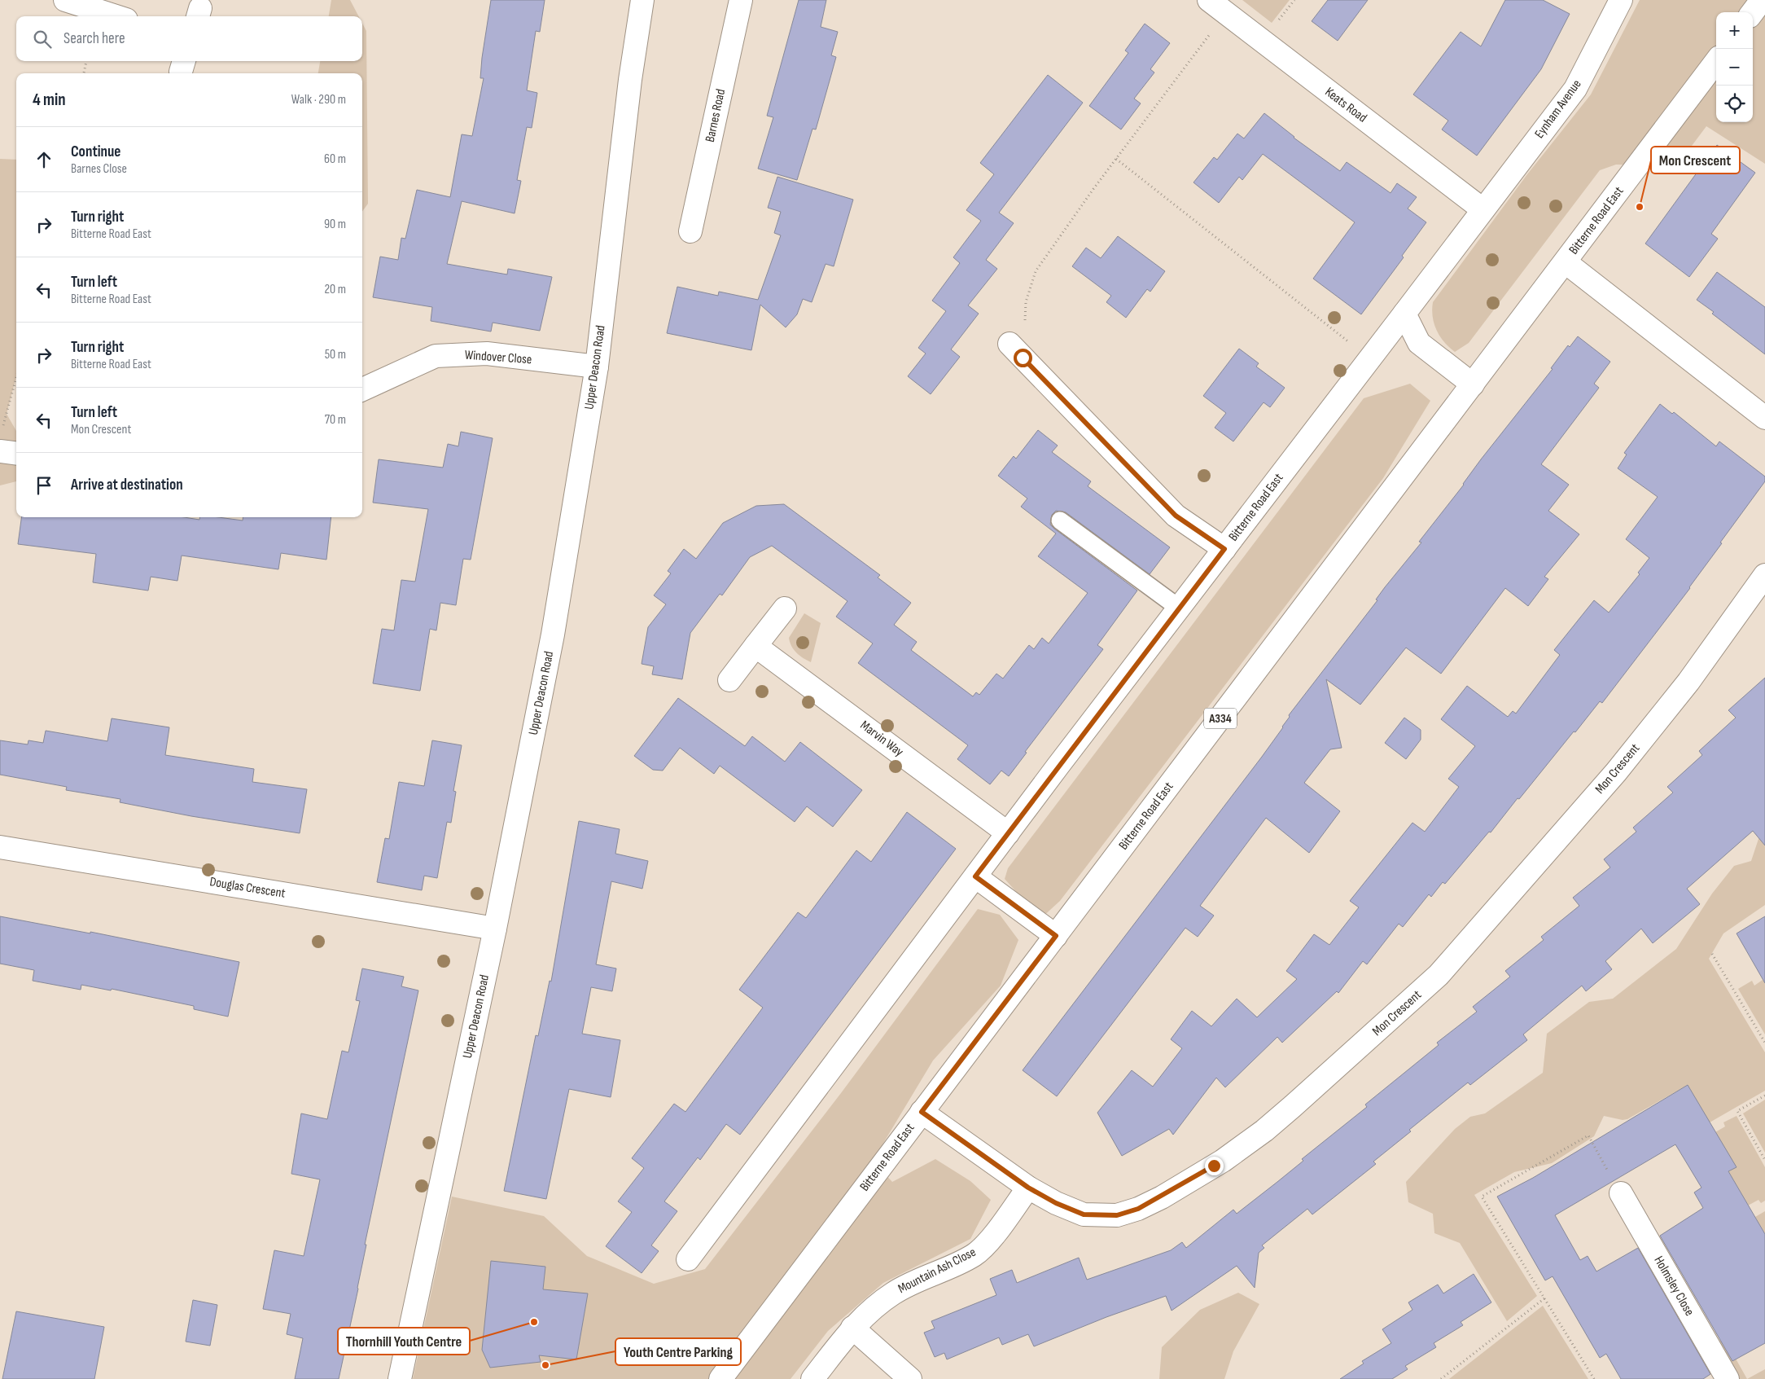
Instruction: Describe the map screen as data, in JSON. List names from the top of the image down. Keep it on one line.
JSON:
{"streets":{"street":["Keats Road","Eynham Avenue","Barnes Road","Bitterne Road East","Windover Close","Upper Deacon Road","A334","Marvin Way","Mon Crescent","Douglas Crescent","Mountain Ash Close","Holmsley Close"]},"crossings":[["Keats Road","Eynham Avenue"],["Keats Road","Bitterne Road East"],["Eynham Avenue","Bitterne Road East"],["Bitterne Road East","Marvin Way"],["Bitterne Road East","Mon Crescent"],["Windover Close","Upper Deacon Road"],["Upper Deacon Road","Douglas Crescent"],["Mon Crescent","Mountain Ash Close"]],"places":["Mon Crescent","Thornhill Youth Centre","Youth Centre Parking"],"page":{"map_buttons":["+","−"],"search":"Search here","heading":["4 min","Walk · 290 m"],"list":[["Continue","Barnes Close","60 m"],["Turn right","Bitterne Road East","90 m"],["Turn left","Bitterne Road East","20 m"],["Turn right","Bitterne Road East","50 m"],["Turn left","Mon Crescent","70 m"],"Arrive at destination"]}}
